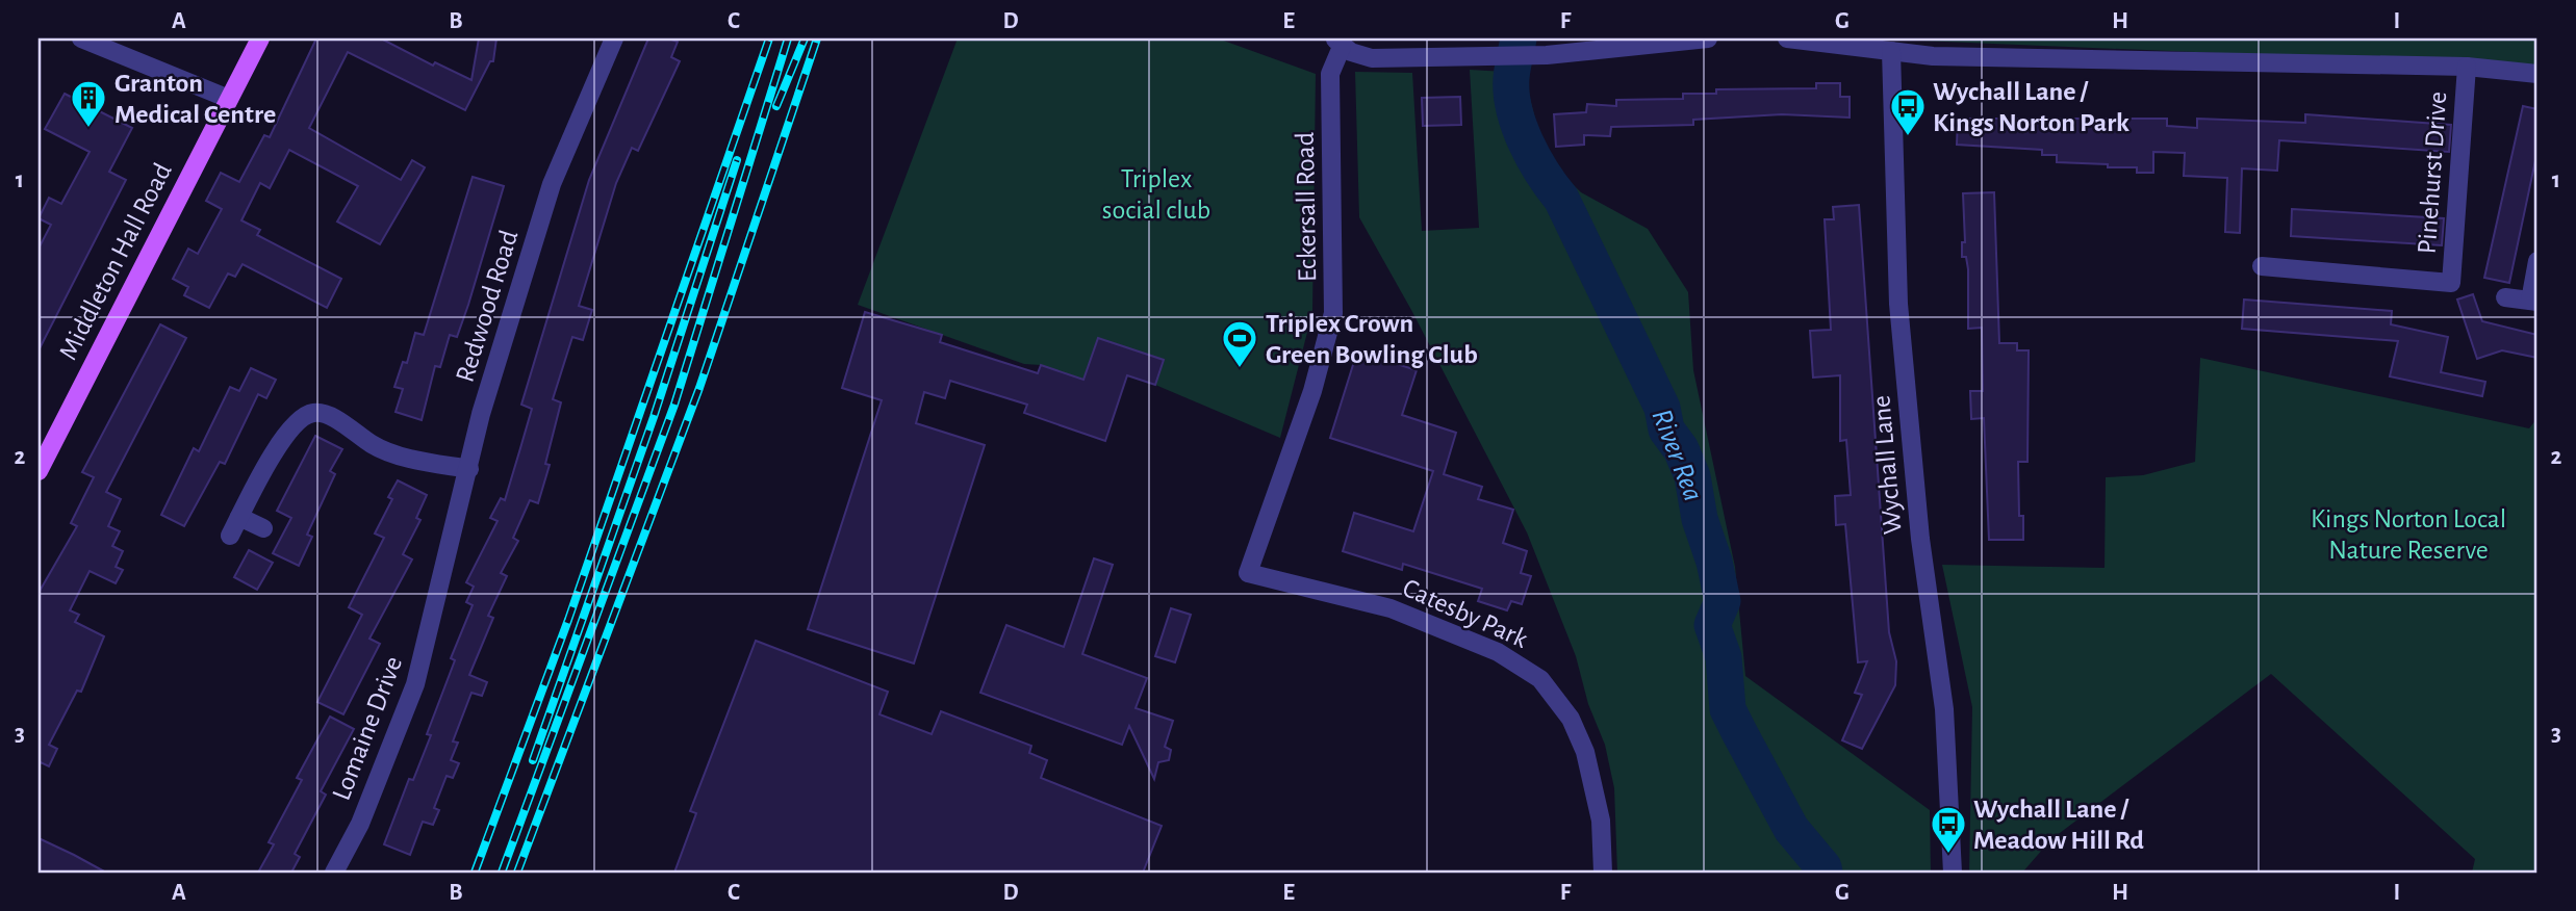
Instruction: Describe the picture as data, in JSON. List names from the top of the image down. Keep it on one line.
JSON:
{"streets":{"main road":["Middleton Hall Road"],"street":["Pinehurst Drive","Eckersall Road","Redwood Road","Wychall Lane","Catesby Park","Lomaine Drive"]},"crossings":[["Eckersall Road","Catesby Park"],["Redwood Road","Lomaine Drive"]],"water":["River Rea"],"parks":["Triplex social club","Kings Norton Local Nature Reserve"],"places":{"building":["Granton Medical Centre"],"bus stop":["Wychall Lane / Kings Norton Park","Wychall Lane / Meadow Hill Rd"],"sports":["Triplex Crown Green Bowling Club"]},"grid":{"columns":["A","B","C","D","E","F","G","H","I"],"rows":["1","2","3"]}}
